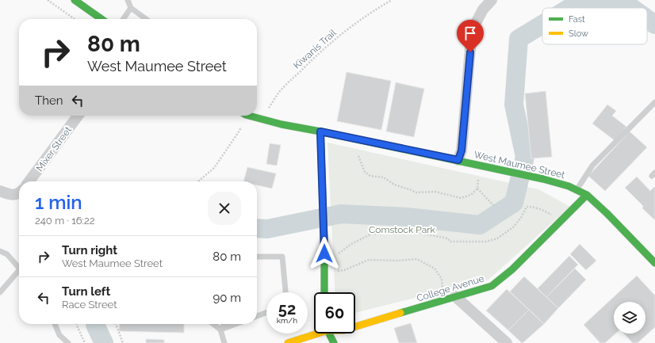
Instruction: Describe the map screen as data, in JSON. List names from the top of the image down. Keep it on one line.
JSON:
{"streets":{"street":["Mixer Street","West Maumee Street","College Avenue"],"path":["Kiwanis Trail"]},"crossings":[["West Maumee Street","College Avenue"]],"parks":["Comstock Park"],"legend":["Fast","Slow"],"page":{"turn":["80 m","West Maumee Street"],"then":"Then","heading":["1 min","240 m · 16:22"],"list":[{"name":"Turn right","note":"West Maumee Street","value":"80 m"},{"name":"Turn left","note":"Race Street","value":"90 m"}],"speed":"52 km/h","limit":"60"}}
